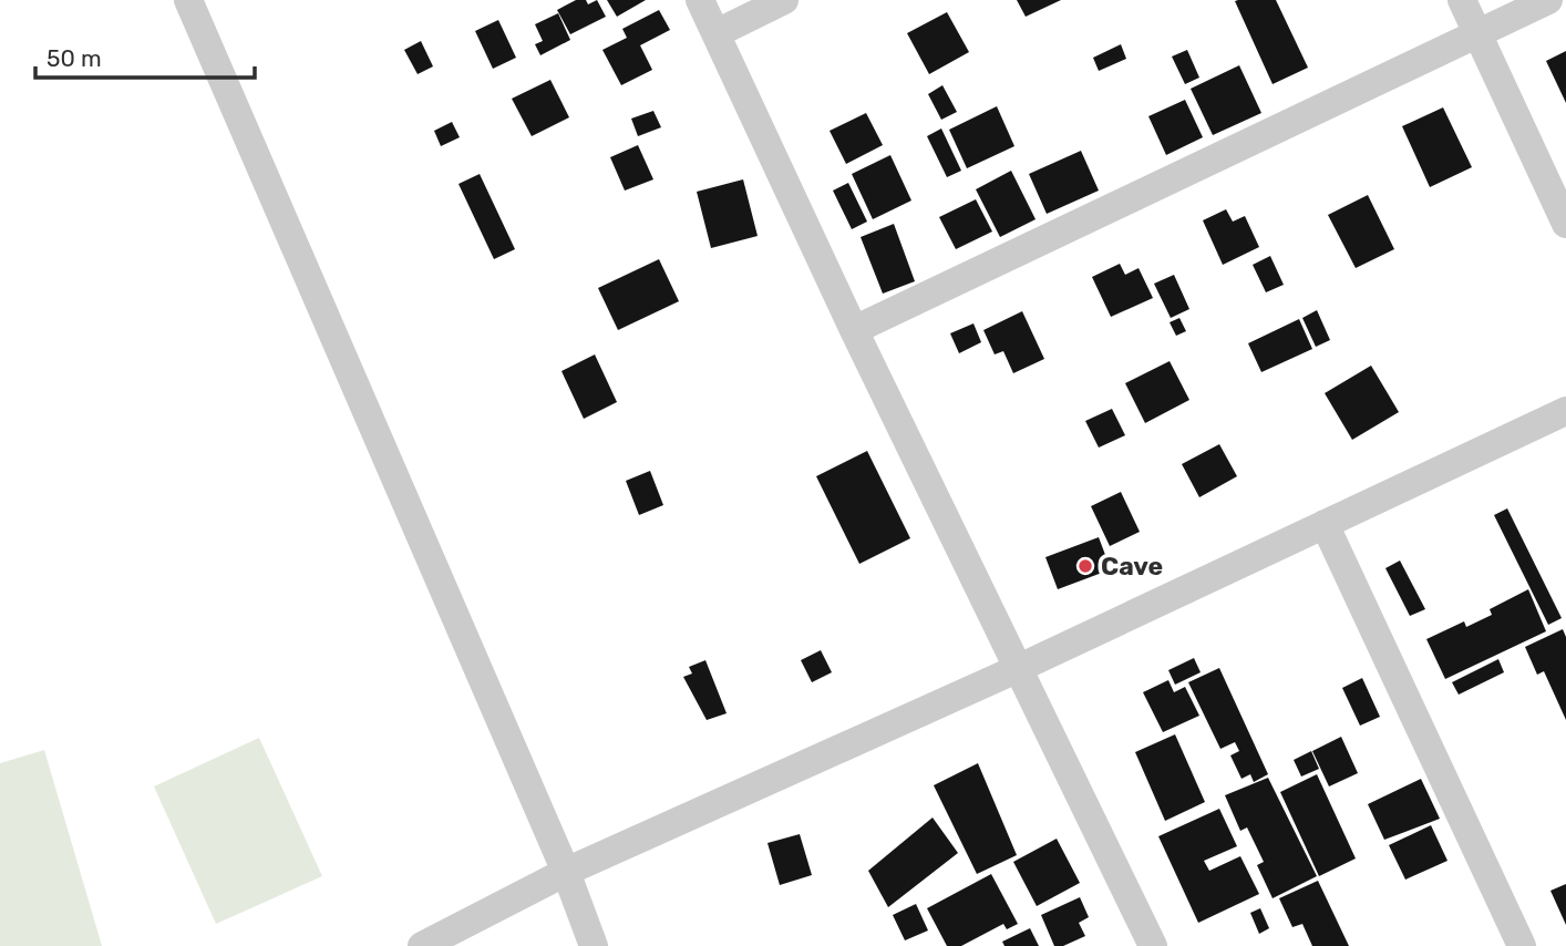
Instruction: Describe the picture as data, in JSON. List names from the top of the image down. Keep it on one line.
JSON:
{"places":["Cave"],"scale_bar":"50 m"}
